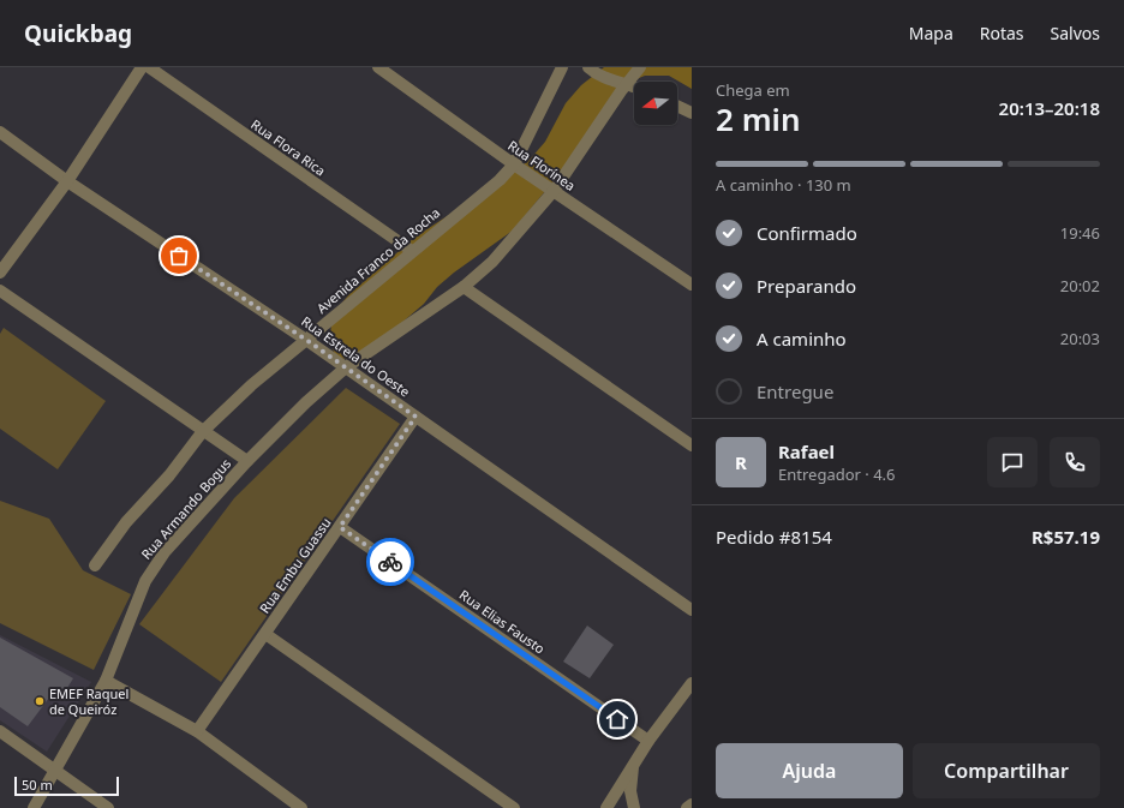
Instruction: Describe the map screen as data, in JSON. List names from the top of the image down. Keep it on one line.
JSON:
{"streets":{"street":["Rua Flora Rica","Rua Florínea","Avenida Franco da Rocha","Rua Estrela do Oeste","Rua Armando Bogus","Rua Embu Guassu","Rua Elias Fausto"]},"crossings":[["Rua Flora Rica","Avenida Franco da Rocha"],["Rua Florínea","Avenida Franco da Rocha"],["Avenida Franco da Rocha","Rua Estrela do Oeste"],["Rua Estrela do Oeste","Rua Embu Guassu"],["Rua Embu Guassu","Rua Elias Fausto"]],"places":["EMEF Raquel de Queiróz"],"scale_bar":"50 m","north":"left","page":{"header":"Quickbag","nav":["Mapa","Rotas","Salvos"],"heading":["2 min","Chega em","20:13–20:18"],"panel":["Rafael","Entregador · 4.6","Pedido #8154","R$57.19"],"bar":"A caminho · 130 m","list":[["Confirmado","19:46"],["Preparando","20:02"],["A caminho","20:03"],"Entregue"],"round":"R","buttons":["Ajuda","Compartilhar"],"scale":"50 m"}}
